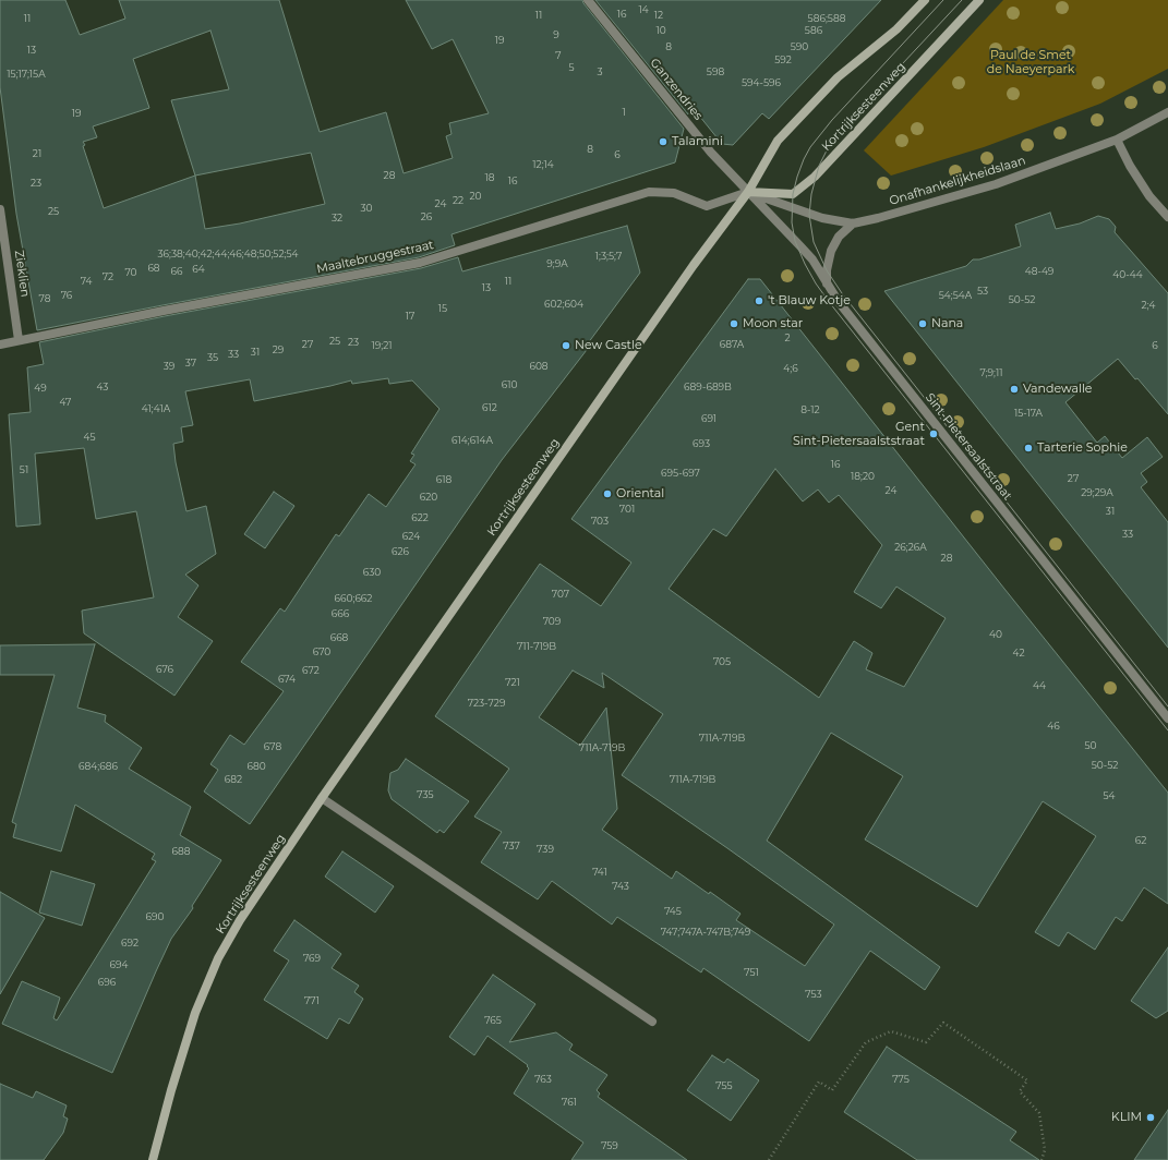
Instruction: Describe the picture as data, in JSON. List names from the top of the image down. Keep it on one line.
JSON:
{"streets":{"main road":["Kortrijksesteenweg"],"street":["Ganzendries","Onafhankelijkheidslaan","Maaltebruggestraat","Zieklien","Sint-Pietersaalststraat"]},"crossings":[["Ganzendries","Kortrijksesteenweg"],["Ganzendries","Onafhankelijkheidslaan"],["Ganzendries","Maaltebruggestraat"],["Ganzendries","Sint-Pietersaalststraat"],["Kortrijksesteenweg","Onafhankelijkheidslaan"],["Kortrijksesteenweg","Maaltebruggestraat"],["Kortrijksesteenweg","Sint-Pietersaalststraat"],["Onafhankelijkheidslaan","Maaltebruggestraat"],["Onafhankelijkheidslaan","Sint-Pietersaalststraat"],["Maaltebruggestraat","Zieklien"],["Maaltebruggestraat","Sint-Pietersaalststraat"]],"parks":["Paul de Smet de Naeyerpark"],"places":["Talamini","'t Blauw Kotje","Moon star","Nana","New Castle","Vandewalle","Gent Sint-Pietersaalststraat","Tarterie Sophie","Oriental","KLIM"],"house_numbers":["14","16","11","12","11","586;588","10","586","9","19","8","590","13","7","592","5","3","598","15;17;15A","594-596","1","19","8","21","6","12;14","28","18","16","23","20","22","24","30","25","26","32","36;38;40;42;44;46;48;50;52;54","1;3;5;7","9;9A","68","64","66","48-49","70","40-44","72","74","11","13","53","76","54;54A","78","50-52","602;604","2;4","15","17","2","25","23","27","687A","19;21","6","29","31","33","35","37","39","608","4;6","7;9;11","610","43","689-689B","49","47","612","41;41A","8-12","15-17A","691","45","614;614A","693","16","51","695-697","18;20","27","618","24","29;29A","620","701","31","622","703","33","624","26;26A","626","28","630","707","660;662","666","709","40","668","711-719B","670","42","705","676","672","674","721","44","723-729","46","711A-719B","50","678","711A-719B","50-52","684;686","680","682","711A-719B","735","54","62","737","739","688","741","743","745","690","747;747A-747B;749","692","769","694","751","696","753","771","765","763","775","755","761","759"]}
